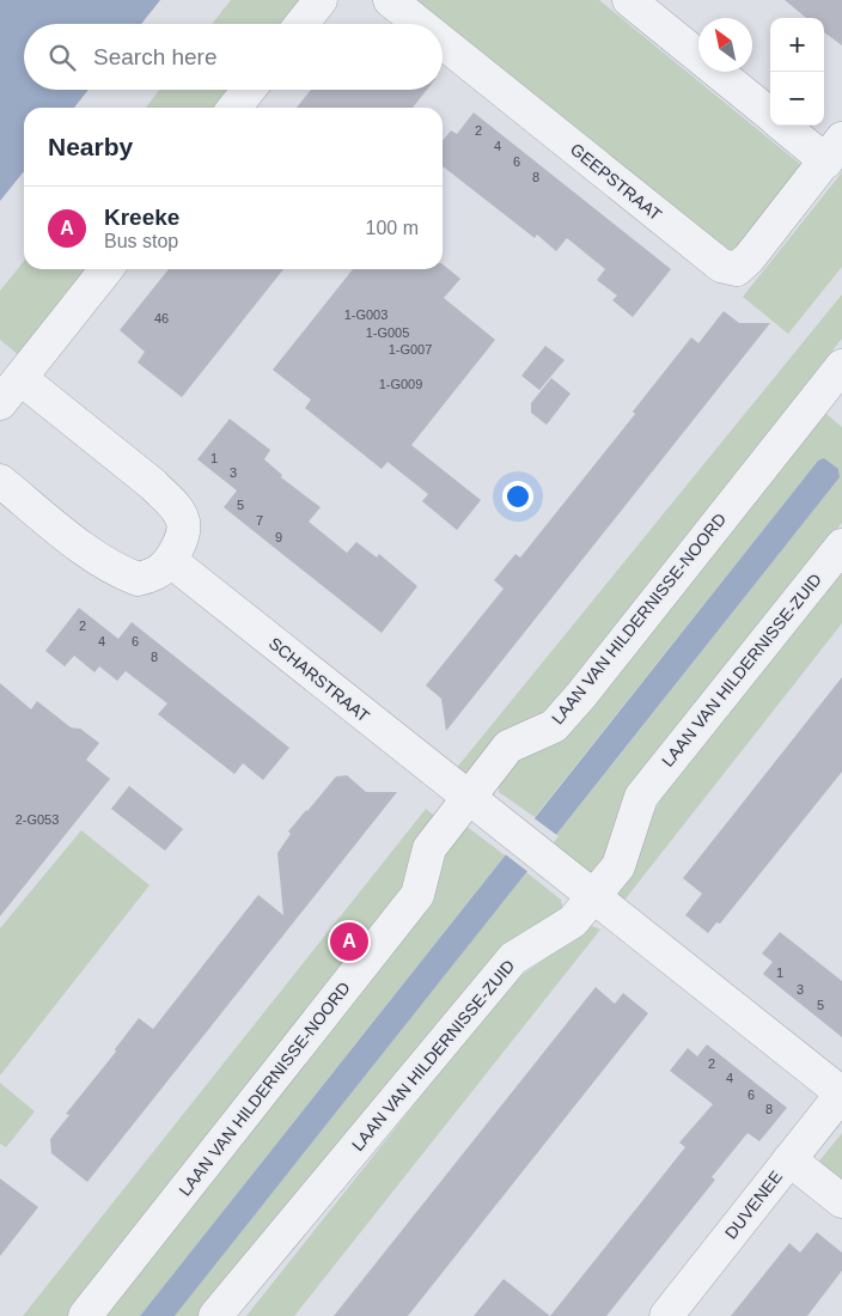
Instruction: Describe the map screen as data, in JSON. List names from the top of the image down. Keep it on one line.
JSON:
{"streets":{"street":["GEEPSTRAAT","LAAN VAN HILDERNISSE-NOORD","LAAN VAN HILDERNISSE-ZUID","SCHARSTRAAT","DUVENEE"]},"crossings":[["LAAN VAN HILDERNISSE-NOORD","SCHARSTRAAT"],["LAAN VAN HILDERNISSE-ZUID","SCHARSTRAAT"],["SCHARSTRAAT","DUVENEE"]],"house_numbers":["2","4","6","8","1-G003","46","1-G005","1-G007","1-G009","1","3","5","7","9","2","4","6","8","2-G053","1","3","5","2","4","6","8"],"north":"top left","page":{"map_buttons":["+","−"],"search":"Search here","heading":"Nearby","list":[{"mark":"A","name":"Kreeke","note":"Bus stop","value":"100 m"}],"pins":"A"}}
